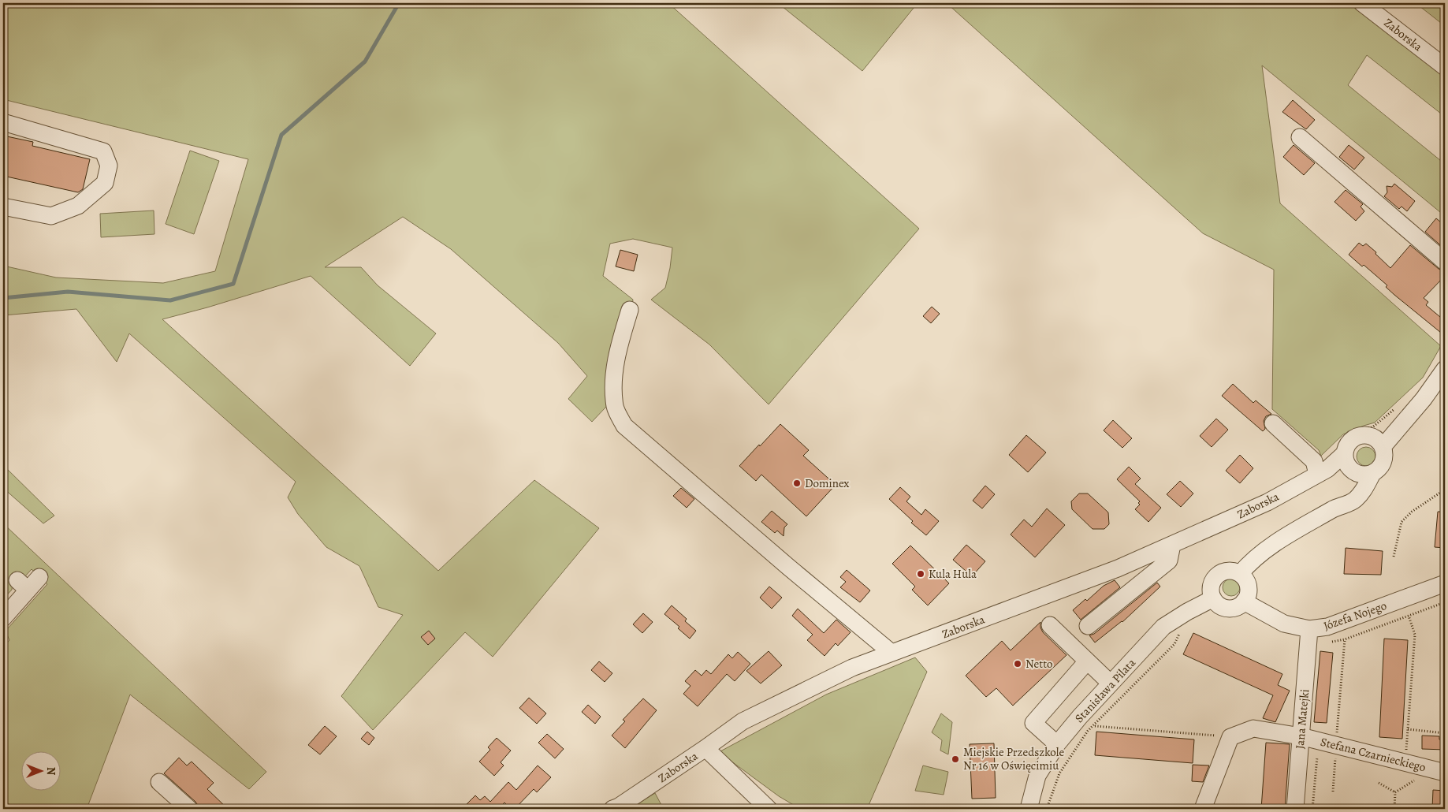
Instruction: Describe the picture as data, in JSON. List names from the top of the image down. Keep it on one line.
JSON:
{"streets":{"street":["Zaborska","Józefa Nojego","Stanisława Pilata","Jana Matejki","Stefana Czarnieckiego"]},"crossings":[["Józefa Nojego","Stanisława Pilata"],["Józefa Nojego","Jana Matejki"],["Jana Matejki","Stefana Czarnieckiego"]],"places":["Dominex","Kula Hula","Netto","Miejskie Przedszkole Nr 16 w Oświęcimiu"],"north":"right"}
